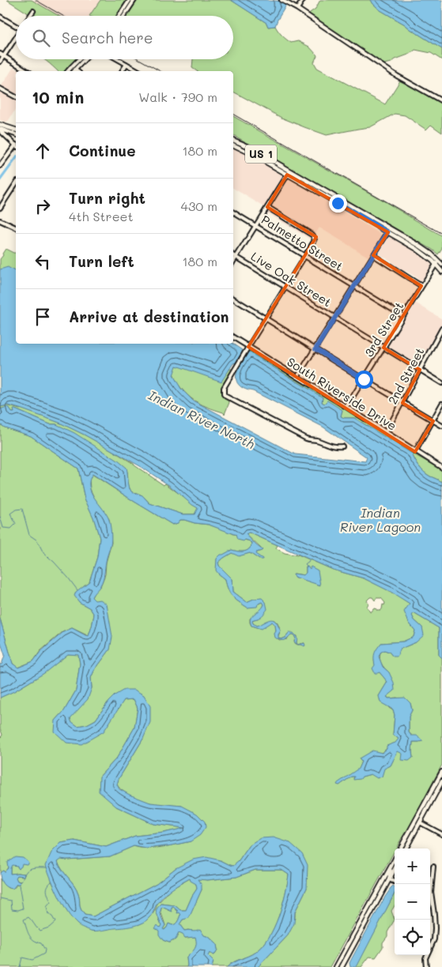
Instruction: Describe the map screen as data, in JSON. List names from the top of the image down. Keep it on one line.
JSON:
{"streets":{"main road":["US 1"],"street":["Palmetto Street","Live Oak Street","3rd Street","2nd Street","South Riverside Drive"]},"crossings":[["US 1","3rd Street"],["Palmetto Street","3rd Street"],["Live Oak Street","3rd Street"],["Live Oak Street","2nd Street"],["3rd Street","South Riverside Drive"],["2nd Street","South Riverside Drive"]],"water":["Indian River North","Indian River Lagoon"],"page":{"search":"Search here","heading":["10 min","Walk · 790 m"],"list":[["Continue","180 m"],["Turn right","4th Street","430 m"],["Turn left","180 m"],"Arrive at destination"],"map_buttons":["+","−"]}}
